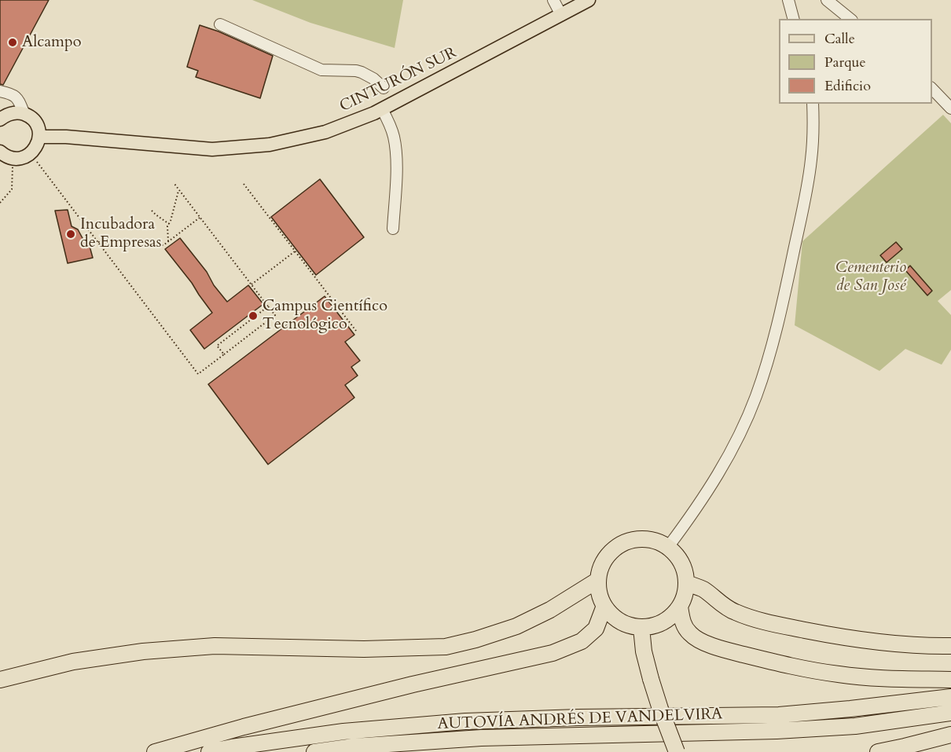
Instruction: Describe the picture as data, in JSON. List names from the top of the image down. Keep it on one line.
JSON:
{"streets":{"highway":["AUTOVÍA ANDRÉS DE VANDELVIRA"],"main road":["CINTURÓN SUR"]},"parks":["Cementerio de San José"],"places":["Alcampo","Incubadora de Empresas","Campus Científico Tecnológico"],"legend":["Calle","Parque","Edificio"]}
